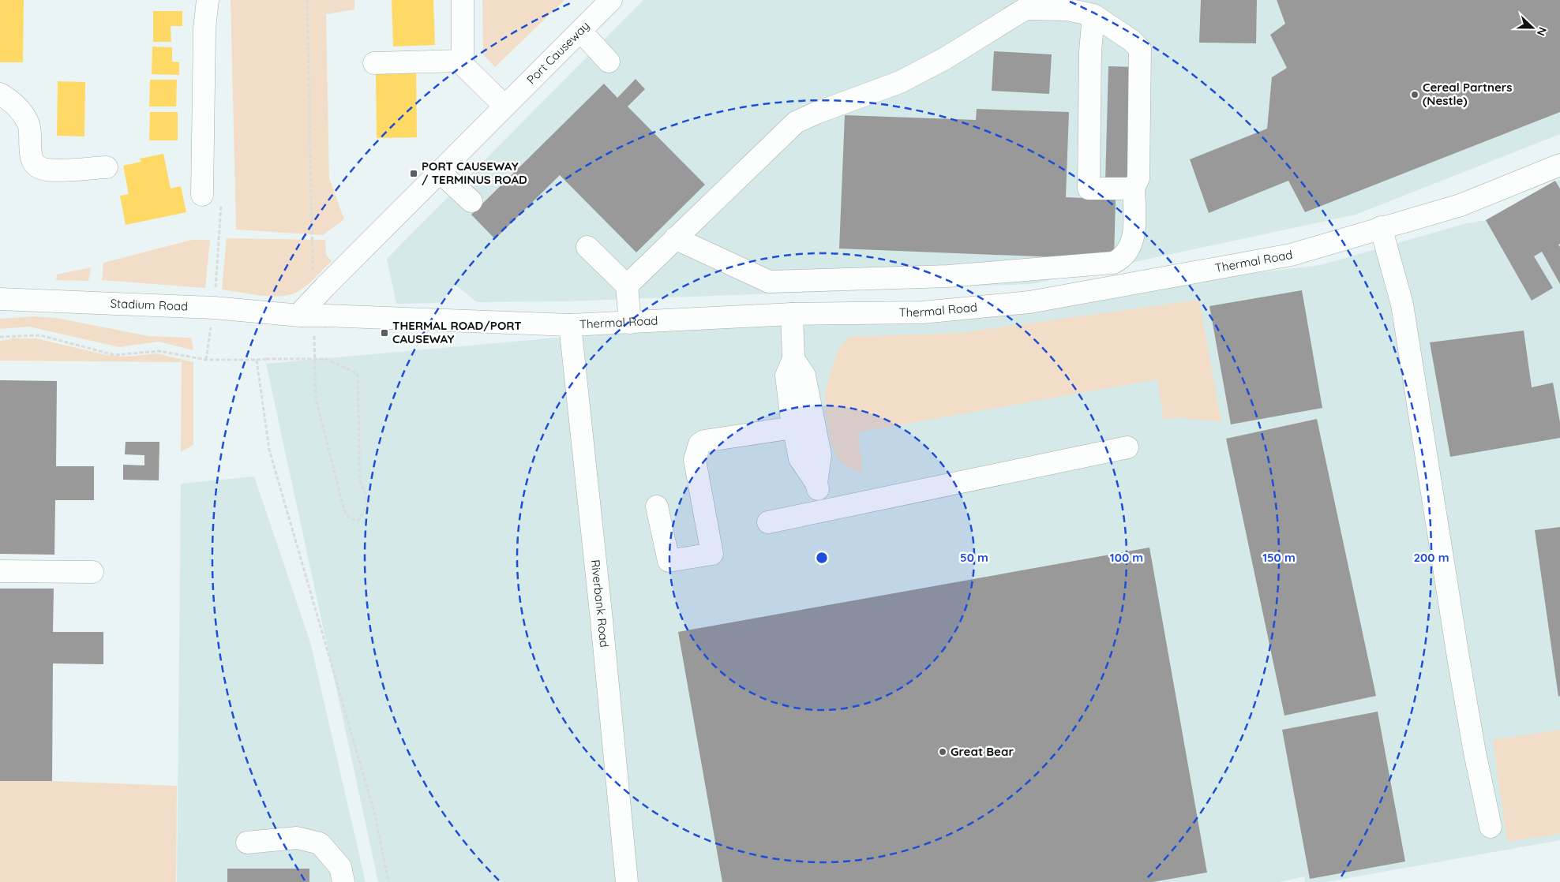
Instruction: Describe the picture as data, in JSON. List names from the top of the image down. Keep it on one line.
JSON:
{"streets":{"street":["Port Causeway","Thermal Road","Stadium Road","Riverbank Road"]},"crossings":[["Port Causeway","Thermal Road"],["Port Causeway","Stadium Road"],["Thermal Road","Stadium Road"],["Thermal Road","Riverbank Road"]],"places":{"other":["Cereal Partners (Nestle)","Great Bear"],"transit":["PORT CAUSEWAY / TERMINUS ROAD","THERMAL ROAD/PORT CAUSEWAY"]},"north":"right","rings":["50 m","100 m","150 m","200 m"]}
